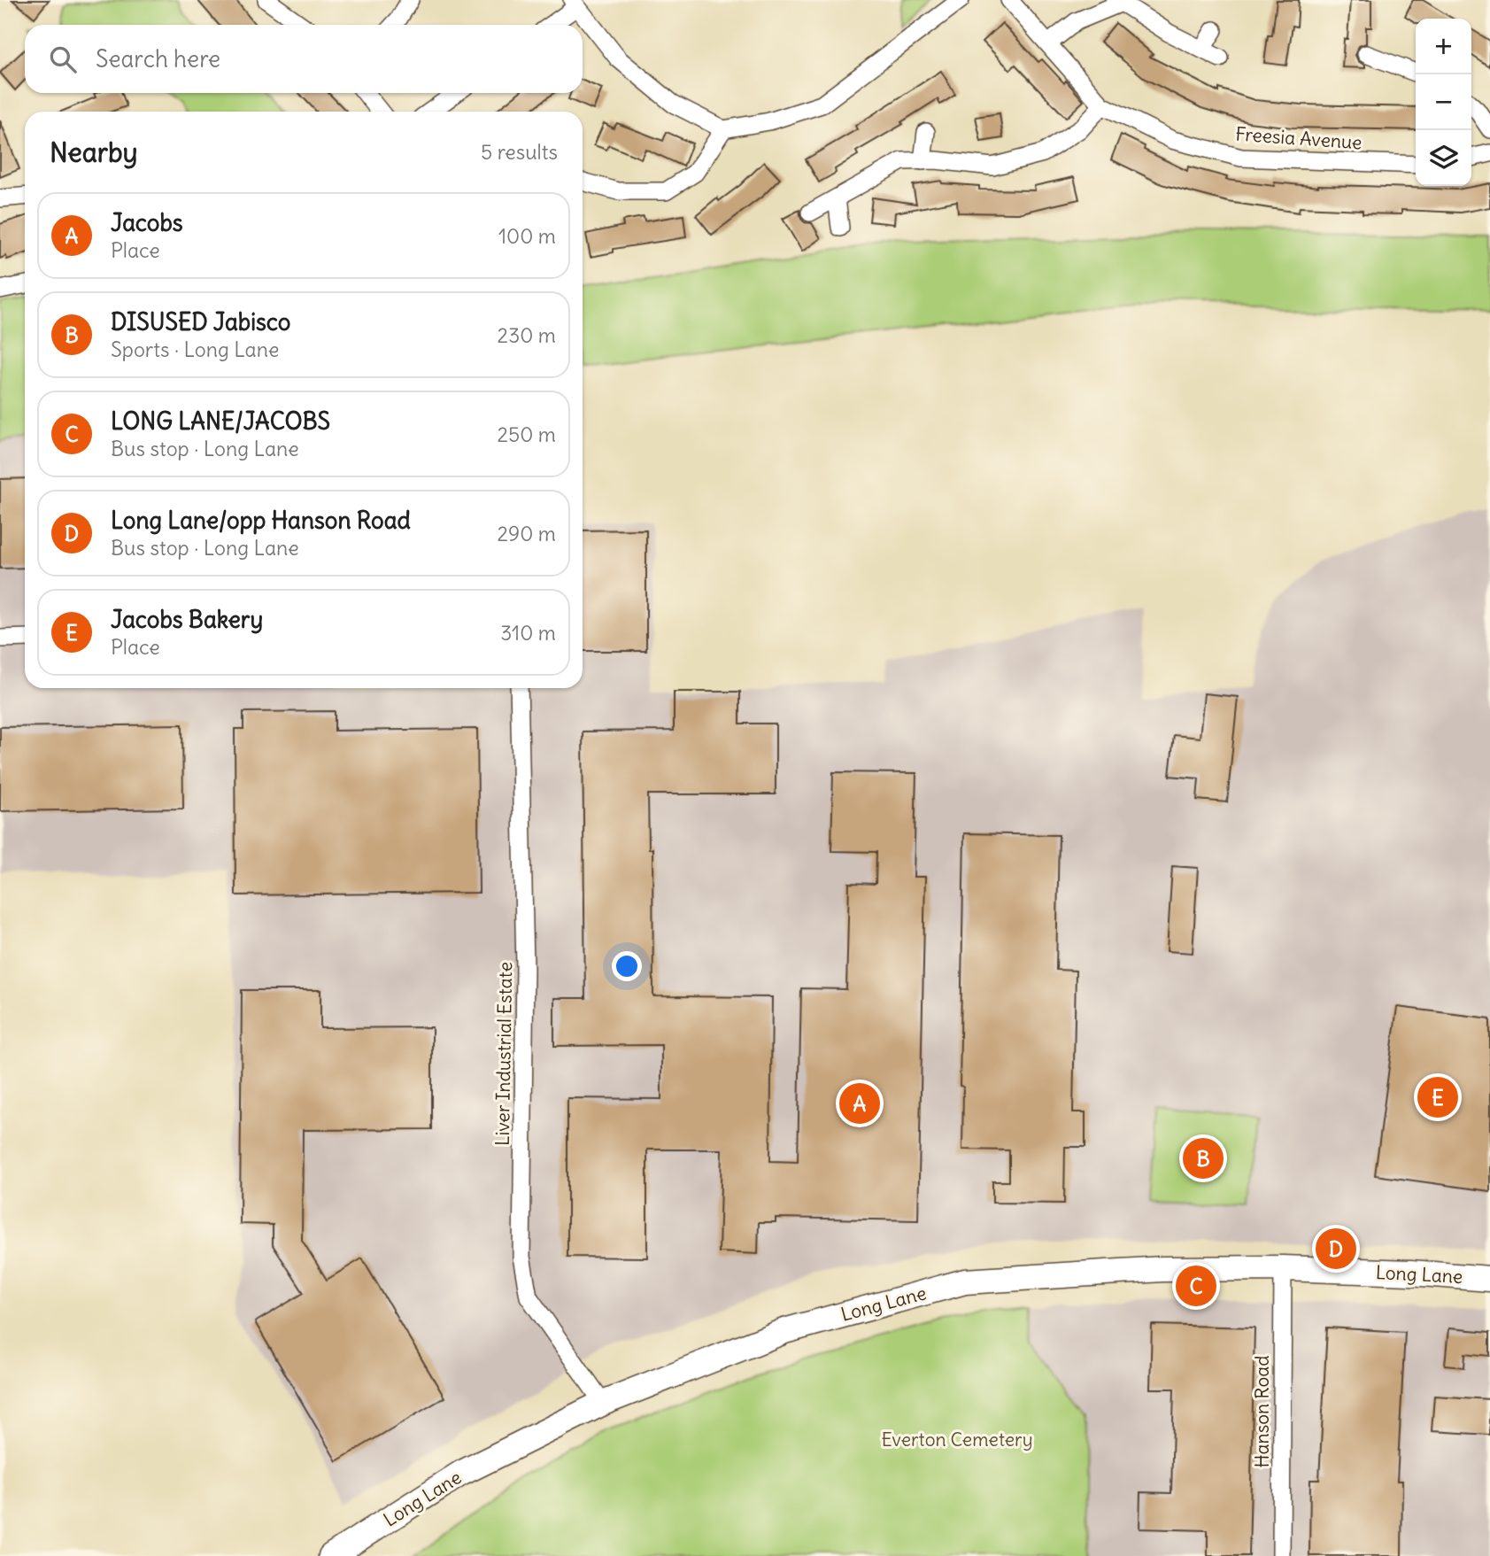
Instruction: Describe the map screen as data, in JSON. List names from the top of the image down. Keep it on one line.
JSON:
{"streets":{"main road":["Long Lane"],"street":["Freesia Avenue","Liver Industrial Estate","Hanson Road"]},"crossings":[["Liver Industrial Estate","Long Lane"],["Long Lane","Hanson Road"]],"parks":["Everton Cemetery"],"page":{"map_buttons":["+","−"],"search":"Search here","heading":["Nearby","5 results"],"list":[{"mark":"A","name":"Jacobs","note":"Place","value":"100 m"},{"mark":"B","name":"DISUSED Jabisco","note":"Sports · Long Lane","value":"230 m"},{"mark":"C","name":"LONG LANE/JACOBS","note":"Bus stop · Long Lane","value":"250 m"},{"mark":"D","name":"Long Lane/opp Hanson Road","note":"Bus stop · Long Lane","value":"290 m"},{"mark":"E","name":"Jacobs Bakery","note":"Place","value":"310 m"}],"pins":["E","A","B","D","C"]}}
